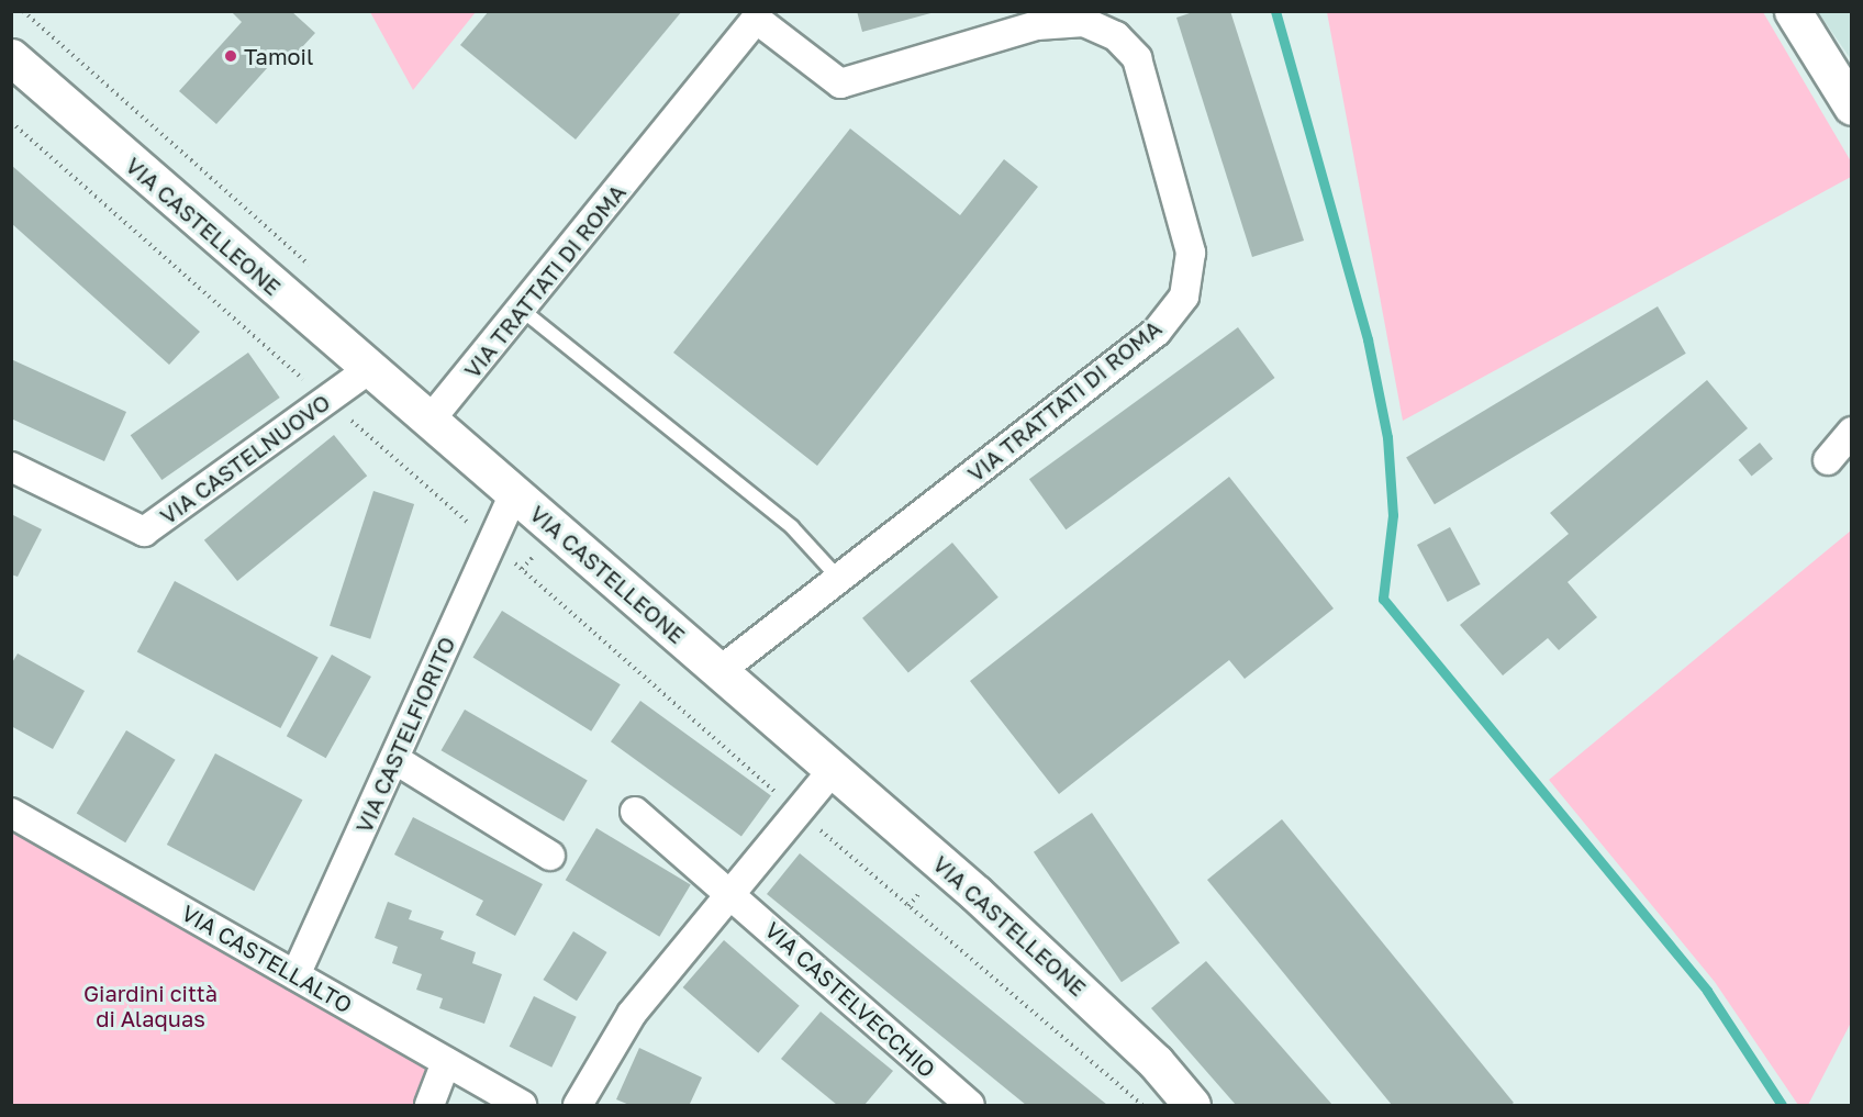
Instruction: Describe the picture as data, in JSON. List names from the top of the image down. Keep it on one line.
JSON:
{"streets":{"main road":["VIA CASTELLEONE"],"street":["VIA TRATTATI DI ROMA","VIA CASTELNUOVO","VIA CASTELFIORITO","VIA CASTELLALTO","VIA CASTELVECCHIO"]},"crossings":[["VIA CASTELLEONE","VIA TRATTATI DI ROMA"],["VIA CASTELLEONE","VIA CASTELNUOVO"],["VIA CASTELLEONE","VIA CASTELFIORITO"],["VIA CASTELFIORITO","VIA CASTELLALTO"]],"parks":["Giardini città di Alaquas"],"places":["Tamoil"]}
